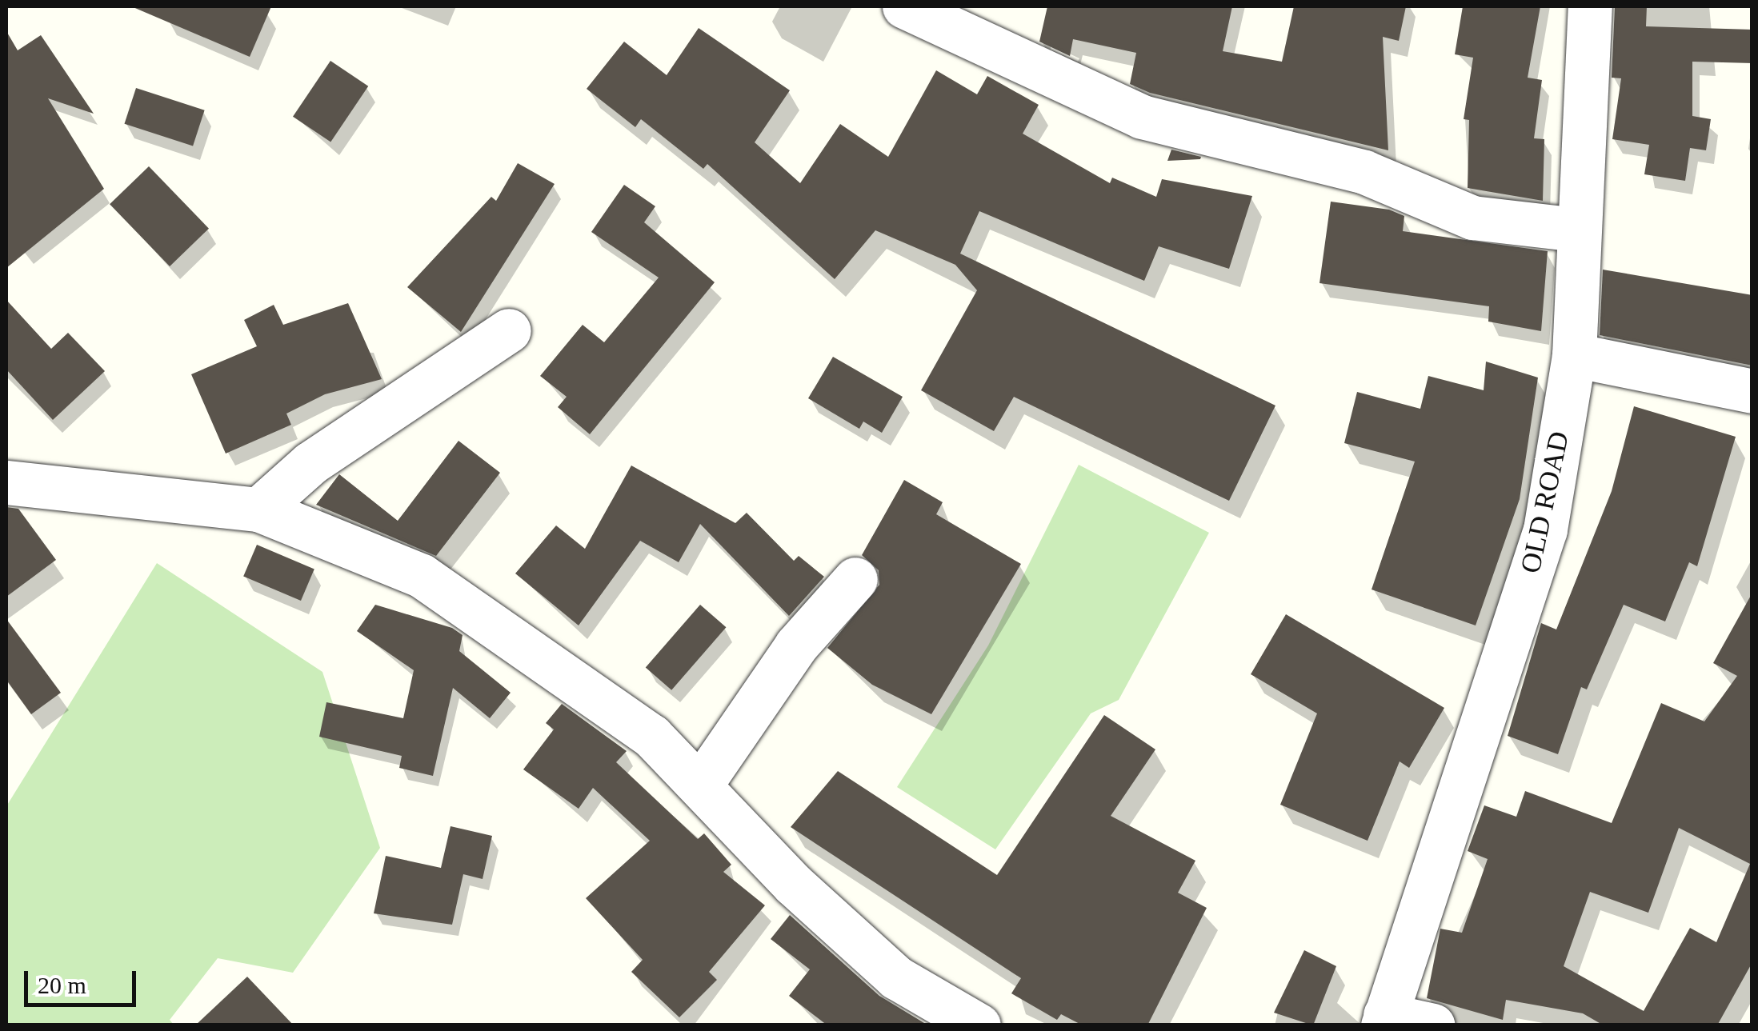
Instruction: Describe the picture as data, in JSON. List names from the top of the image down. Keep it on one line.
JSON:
{"streets":{"street":["OLD ROAD"]},"scale_bar":"20 m"}
